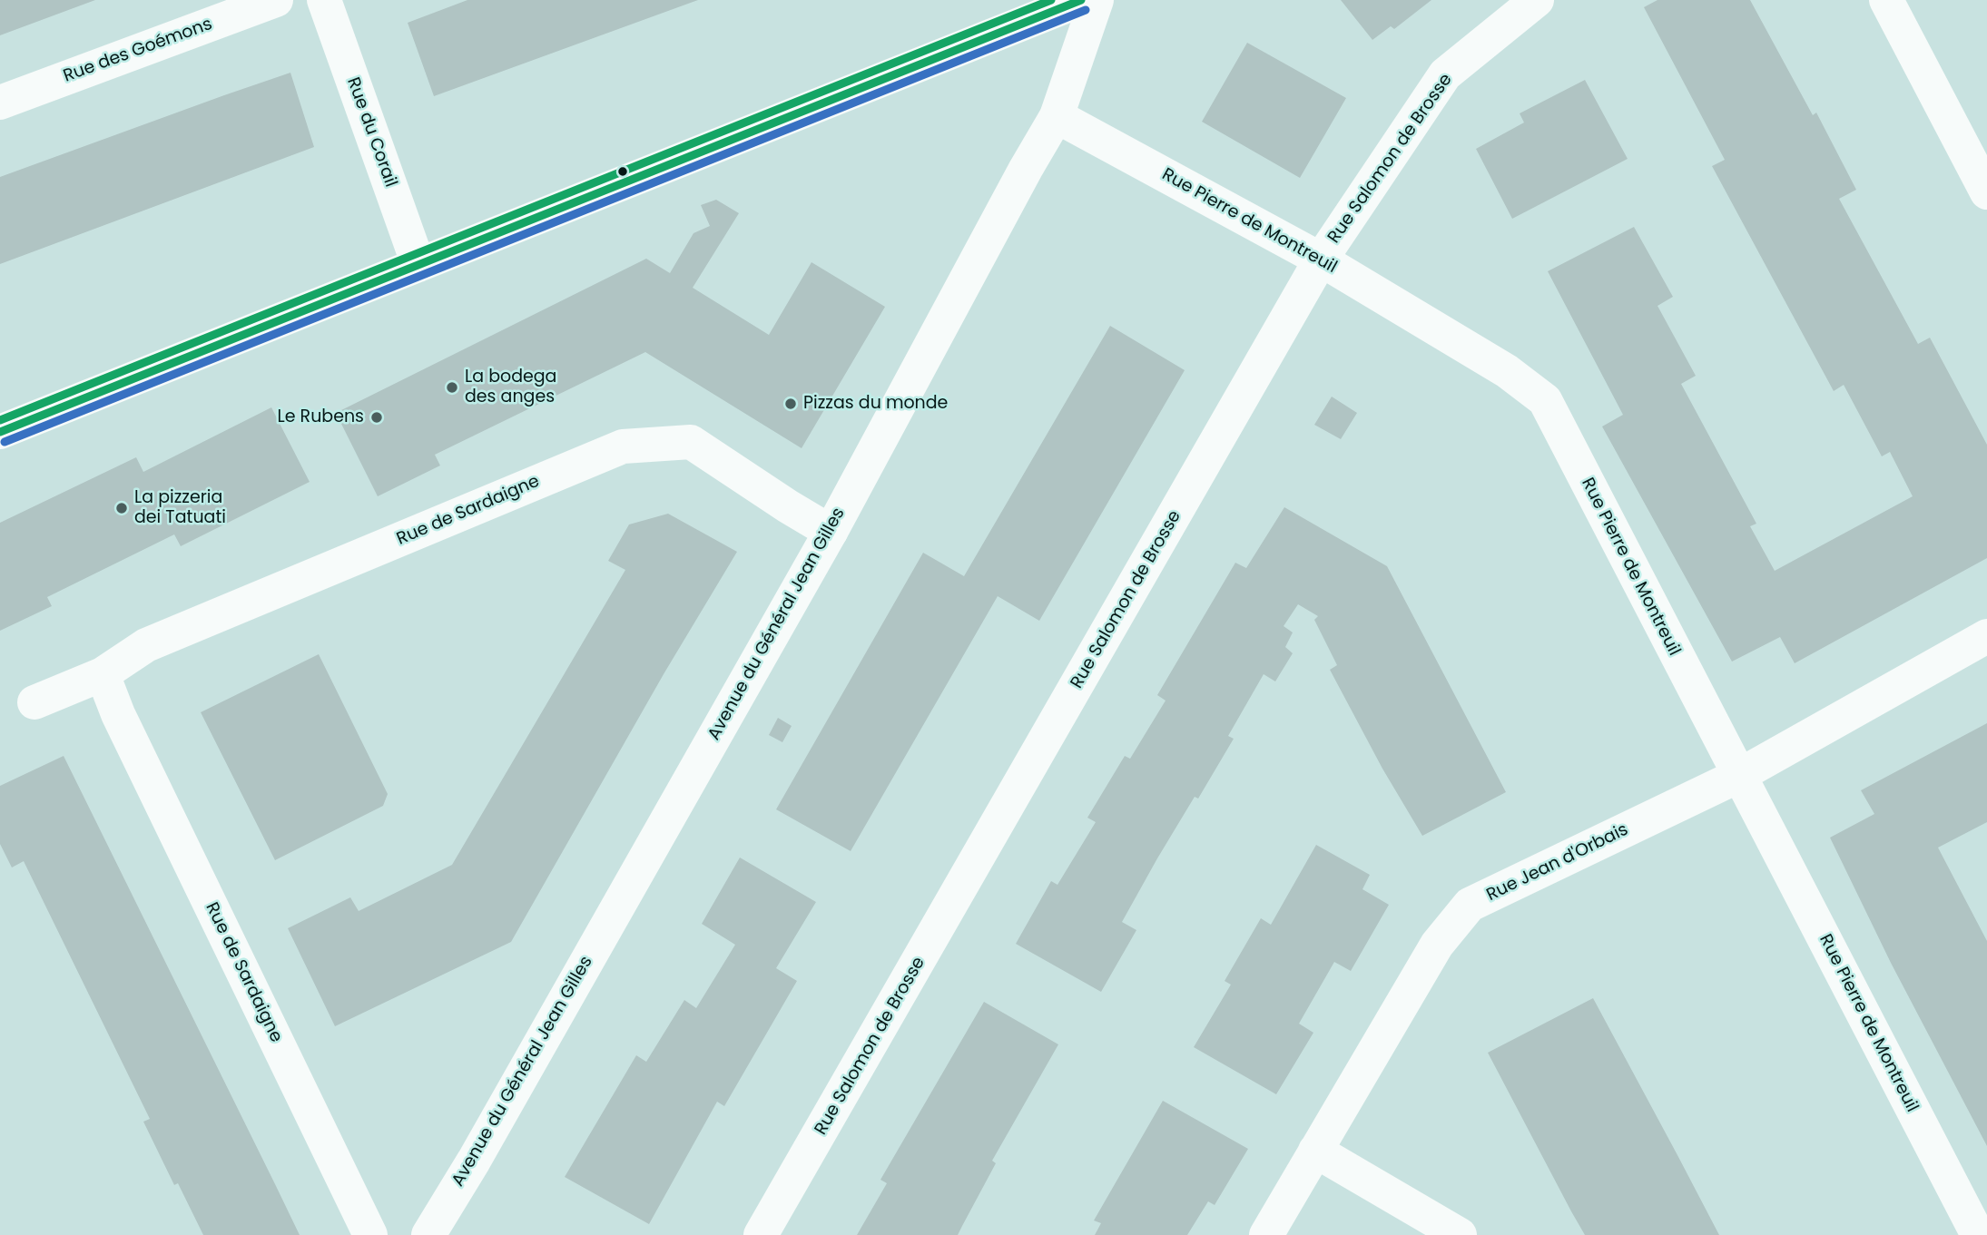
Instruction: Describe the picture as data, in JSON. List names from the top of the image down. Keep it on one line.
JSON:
{"streets":{"street":["Rue des Goémons","Rue du Corail","Rue Salomon de Brosse","Rue Pierre de Montreuil","Rue de Sardaigne","Avenue du Général Jean Gilles","Rue Jean d'Orbais"]},"crossings":[["Rue Salomon de Brosse","Rue Pierre de Montreuil"],["Rue Pierre de Montreuil","Avenue du Général Jean Gilles"],["Rue Pierre de Montreuil","Rue Jean d'Orbais"],["Rue de Sardaigne","Avenue du Général Jean Gilles"]],"places":["La bodega des anges","Pizzas du monde","Le Rubens","La pizzeria dei Tatuati"]}
